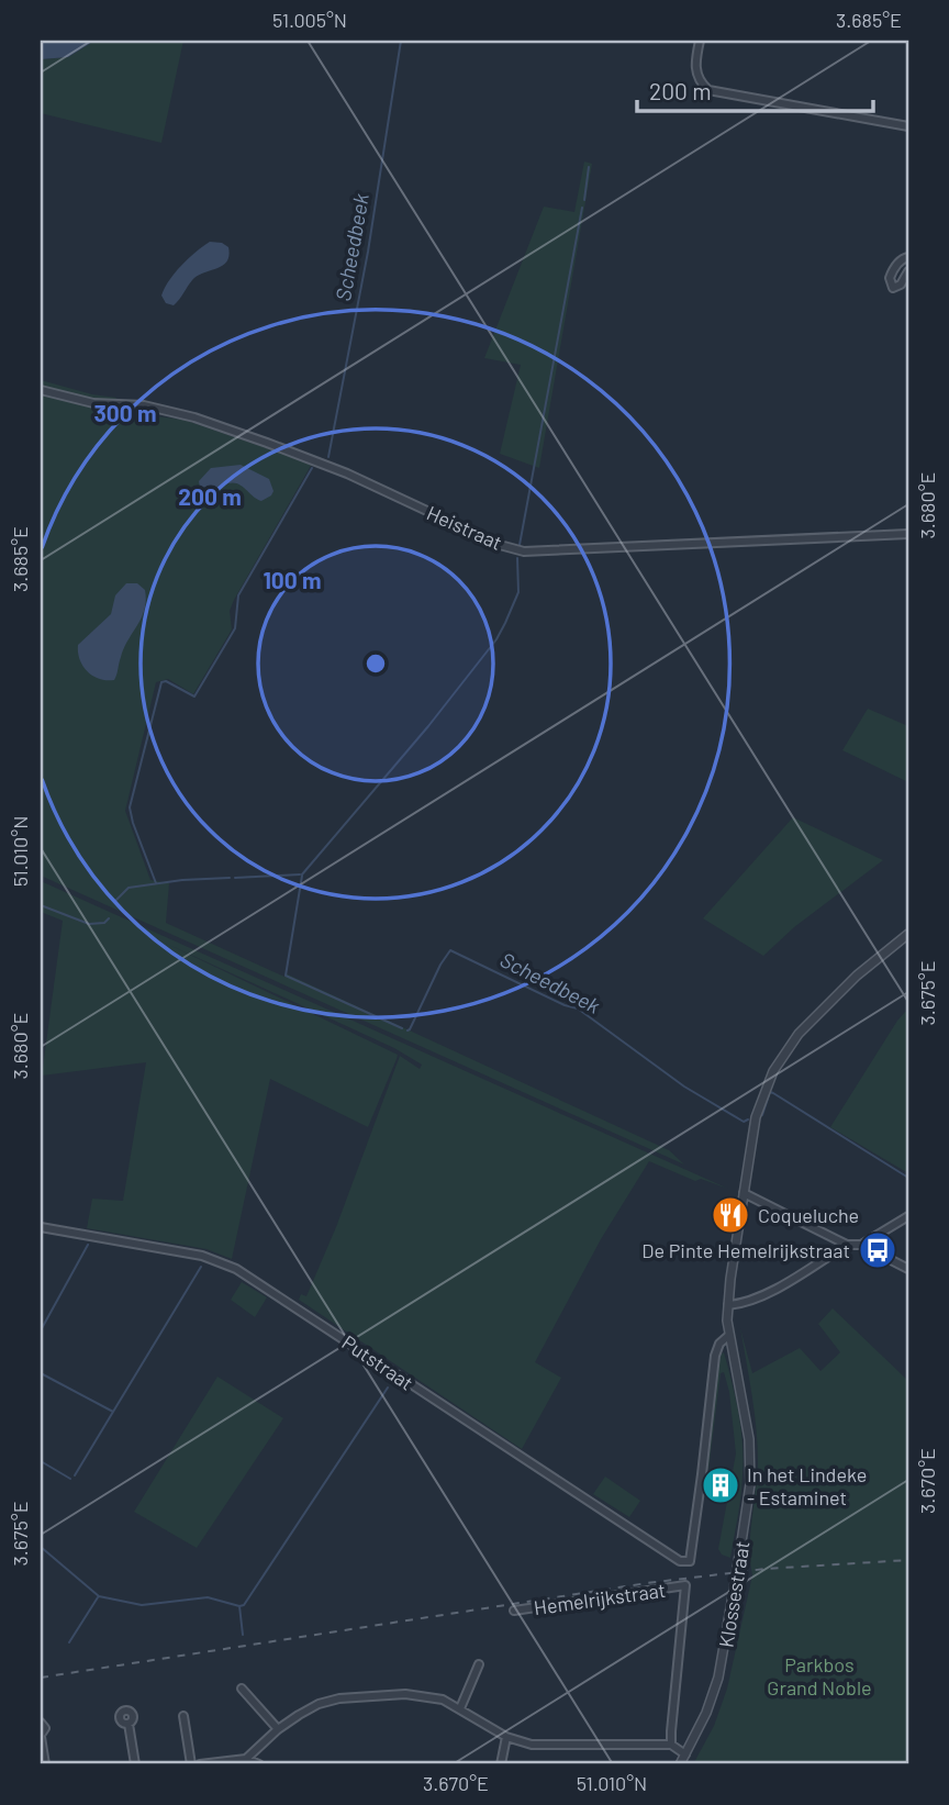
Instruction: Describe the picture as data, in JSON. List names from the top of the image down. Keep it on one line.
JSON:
{"streets":{"street":["Heistraat","Putstraat","Klossestraat","Hemelrijkstraat"]},"crossings":[["Putstraat","Klossestraat"]],"water":["Scheedbeek"],"parks":["Parkbos Grand Noble"],"places":{"restaurant":["Coqueluche"],"bus stop":["De Pinte Hemelrijkstraat"],"building":["In het Lindeke - Estaminet"]},"scale_bar":"200 m","coordinates":["51.005°N","3.685°E","3.680°E","51.010°N","3.675°E","3.670°E"],"rings":["300 m","200 m","100 m"]}
